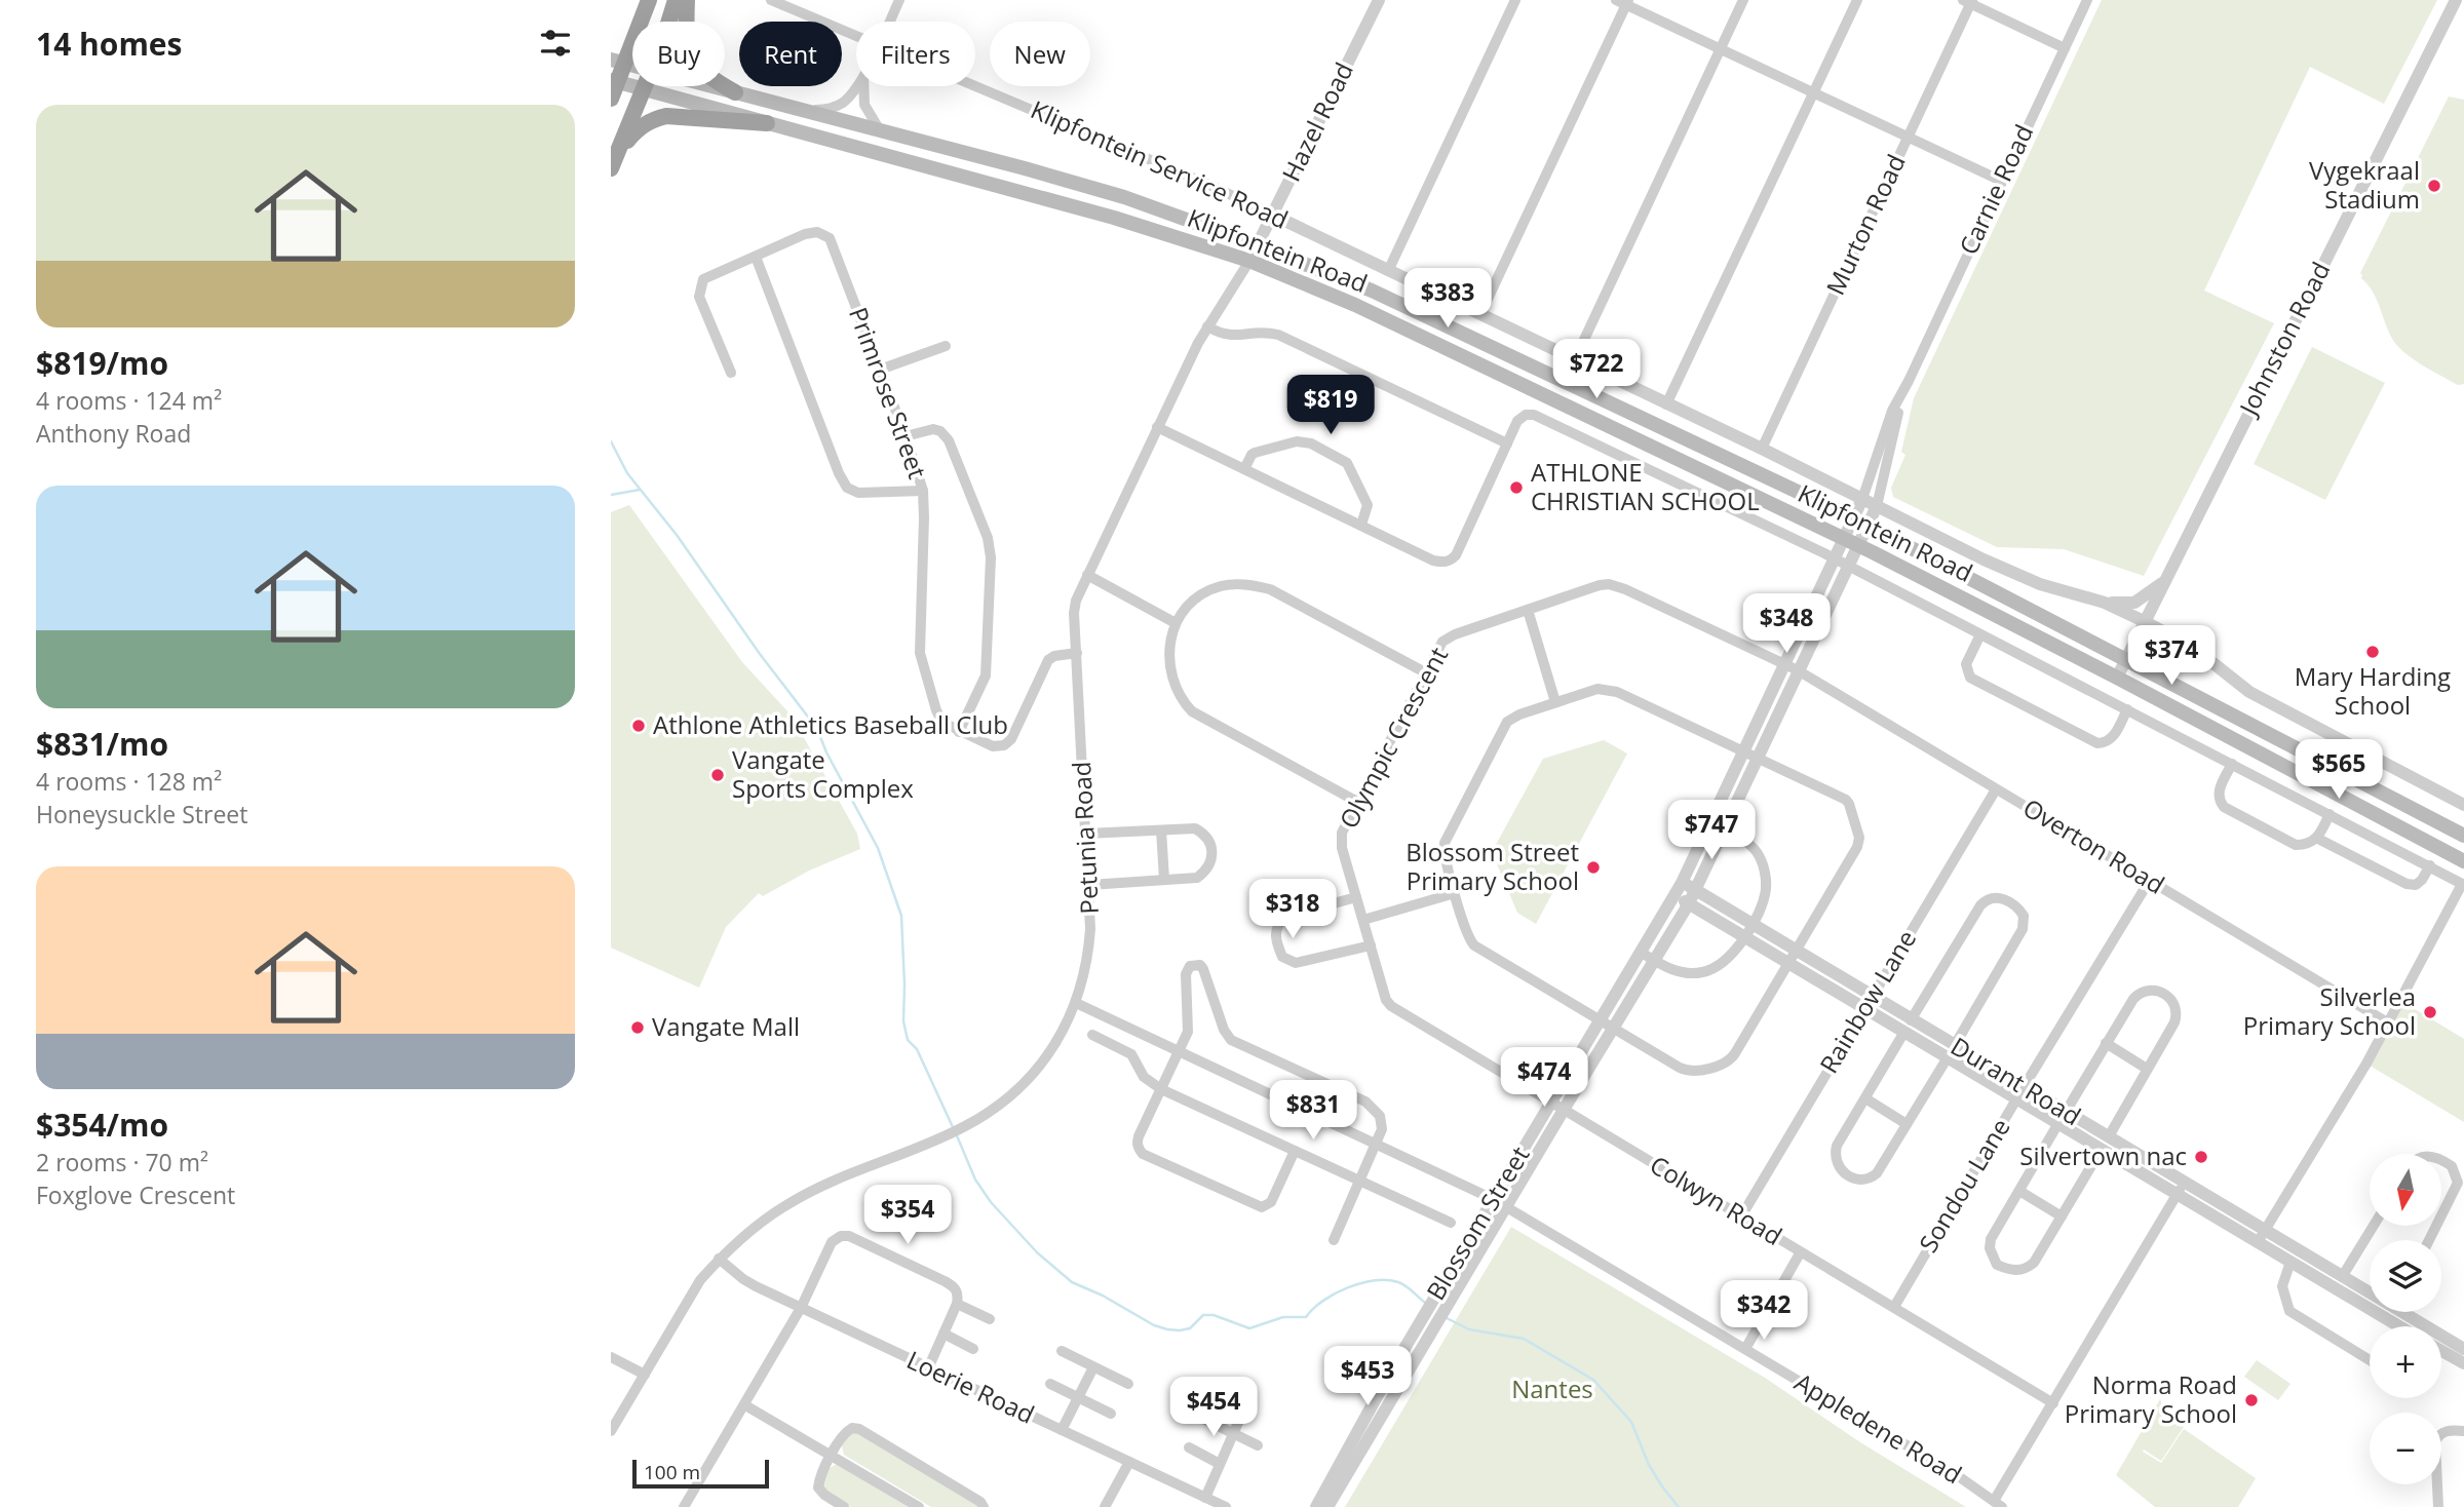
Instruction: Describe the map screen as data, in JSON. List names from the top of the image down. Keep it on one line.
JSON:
{"streets":{"main road":["Klipfontein Road"],"street":["Hazel Road","Klipfontein Service Road","Carnie Road","Murton Road","Johnston Road","Primrose Street","Olympic Crescent","Petunia Road","Overton Road","Rainbow Lane","Durant Road","Sondou Lane","Colwyn Road","Blossom Street","Loerie Road","Appledene Road"]},"crossings":[["Hazel Road","Klipfontein Service Road"],["Hazel Road","Klipfontein Road"],["Hazel Road","Petunia Road"],["Klipfontein Service Road","Carnie Road"],["Klipfontein Service Road","Murton Road"],["Klipfontein Service Road","Johnston Road"],["Carnie Road","Klipfontein Road"],["Carnie Road","Blossom Street"],["Klipfontein Road","Johnston Road"],["Klipfontein Road","Petunia Road"],["Klipfontein Road","Blossom Street"],["Primrose Street","Petunia Road"],["Olympic Crescent","Overton Road"],["Olympic Crescent","Colwyn Road"],["Olympic Crescent","Blossom Street"],["Petunia Road","Loerie Road"],["Petunia Road","Appledene Road"],["Overton Road","Rainbow Lane"],["Overton Road","Sondou Lane"],["Overton Road","Blossom Street"],["Rainbow Lane","Durant Road"],["Rainbow Lane","Colwyn Road"],["Durant Road","Sondou Lane"],["Durant Road","Blossom Street"],["Sondou Lane","Colwyn Road"],["Colwyn Road","Blossom Street"],["Blossom Street","Appledene Road"]],"parks":["Nantes"],"places":["Vygekraal Stadium","ATHLONE CHRISTIAN SCHOOL","Mary Harding School","Athlone Athletics Baseball Club","Vangate Sports Complex","Blossom Street Primary School","Silverlea Primary School","Vangate Mall","Silvertown nac","Norma Road Primary School"],"scale_bar":"100 m","north":"bottom","page":{"heading":"14 homes","chip":["Buy","Rent","Filters","New"],"list":[{"name":"$819/mo","note":"4 rooms · 124 m² · Anthony Road"},{"name":"$831/mo","note":"4 rooms · 128 m² · Honeysuckle Street"},{"name":"$354/mo","note":"2 rooms · 70 m² · Foxglove Crescent"}],"price":["$383","$722","$819","$348","$374","$565","$747","$318","$474","$831","$354","$342","$453","$454"],"map_buttons":["+","−"],"scale":"100 m"}}
